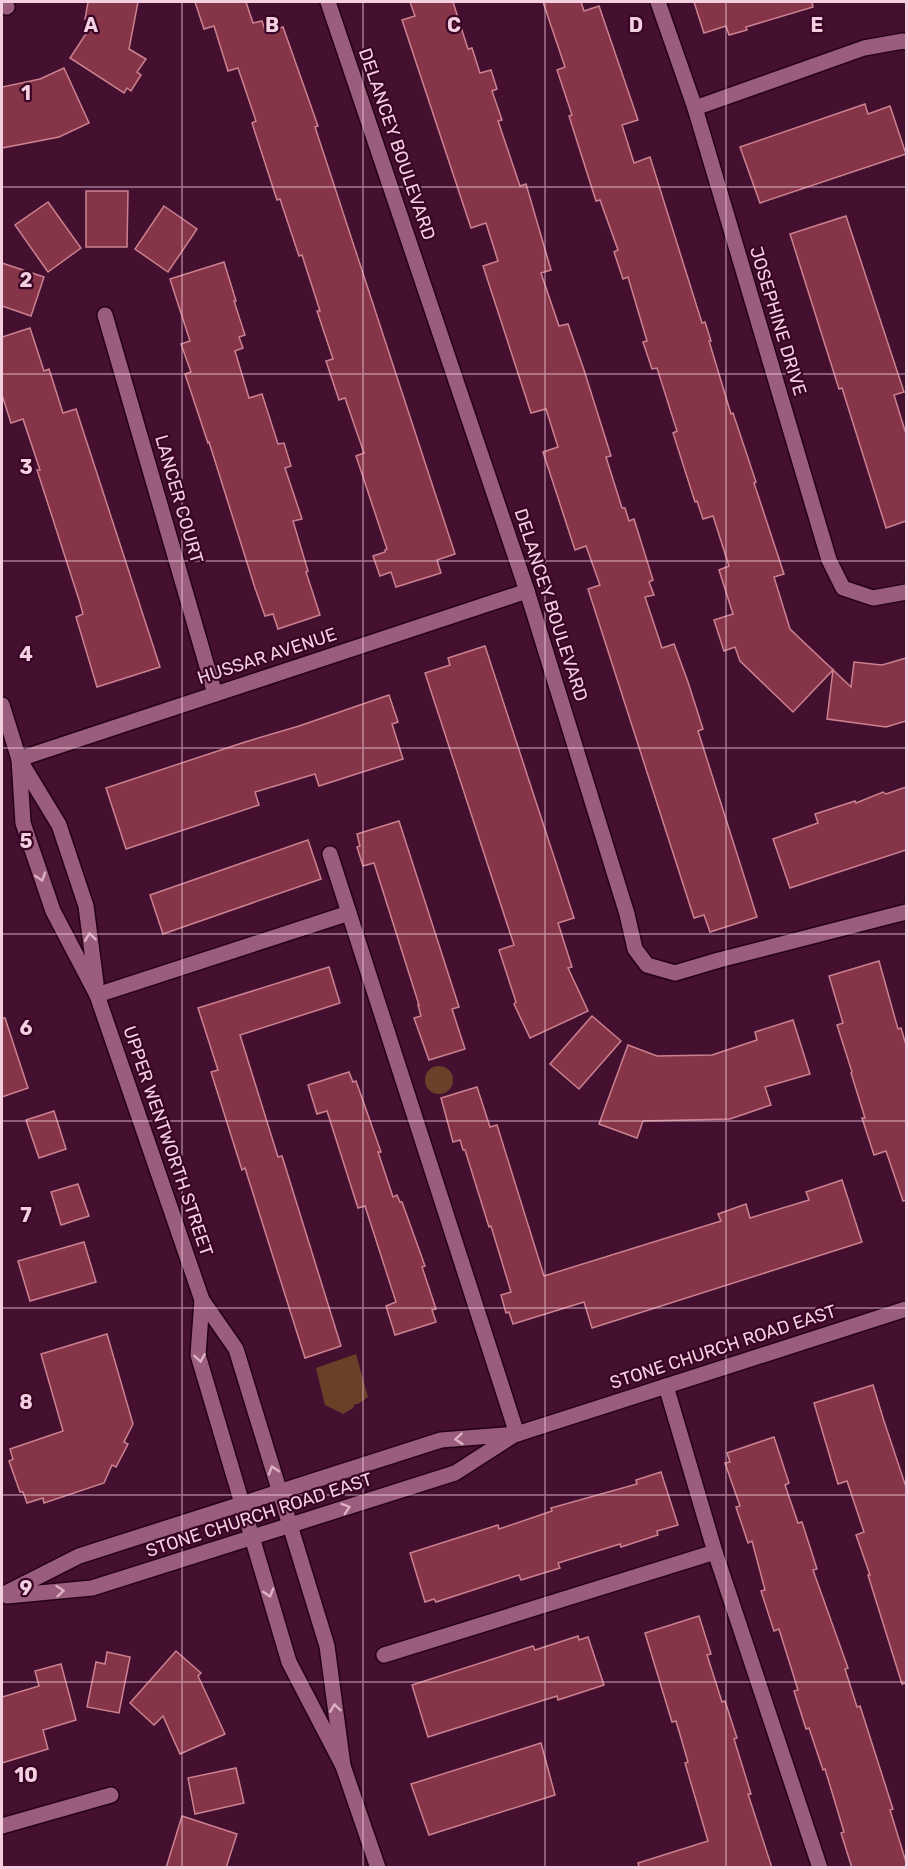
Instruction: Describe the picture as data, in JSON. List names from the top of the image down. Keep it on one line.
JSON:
{"streets":{"main road":["DELANCEY BOULEVARD","JOSEPHINE DRIVE","LANCER COURT","HUSSAR AVENUE","UPPER WENTWORTH STREET","STONE CHURCH ROAD EAST"]},"crossings":[["DELANCEY BOULEVARD","HUSSAR AVENUE"],["LANCER COURT","HUSSAR AVENUE"],["HUSSAR AVENUE","UPPER WENTWORTH STREET"],["UPPER WENTWORTH STREET","STONE CHURCH ROAD EAST"]],"grid":{"columns":["A","B","C","D","E"],"rows":["1","2","3","4","5","6","7","8","9","10"]}}
